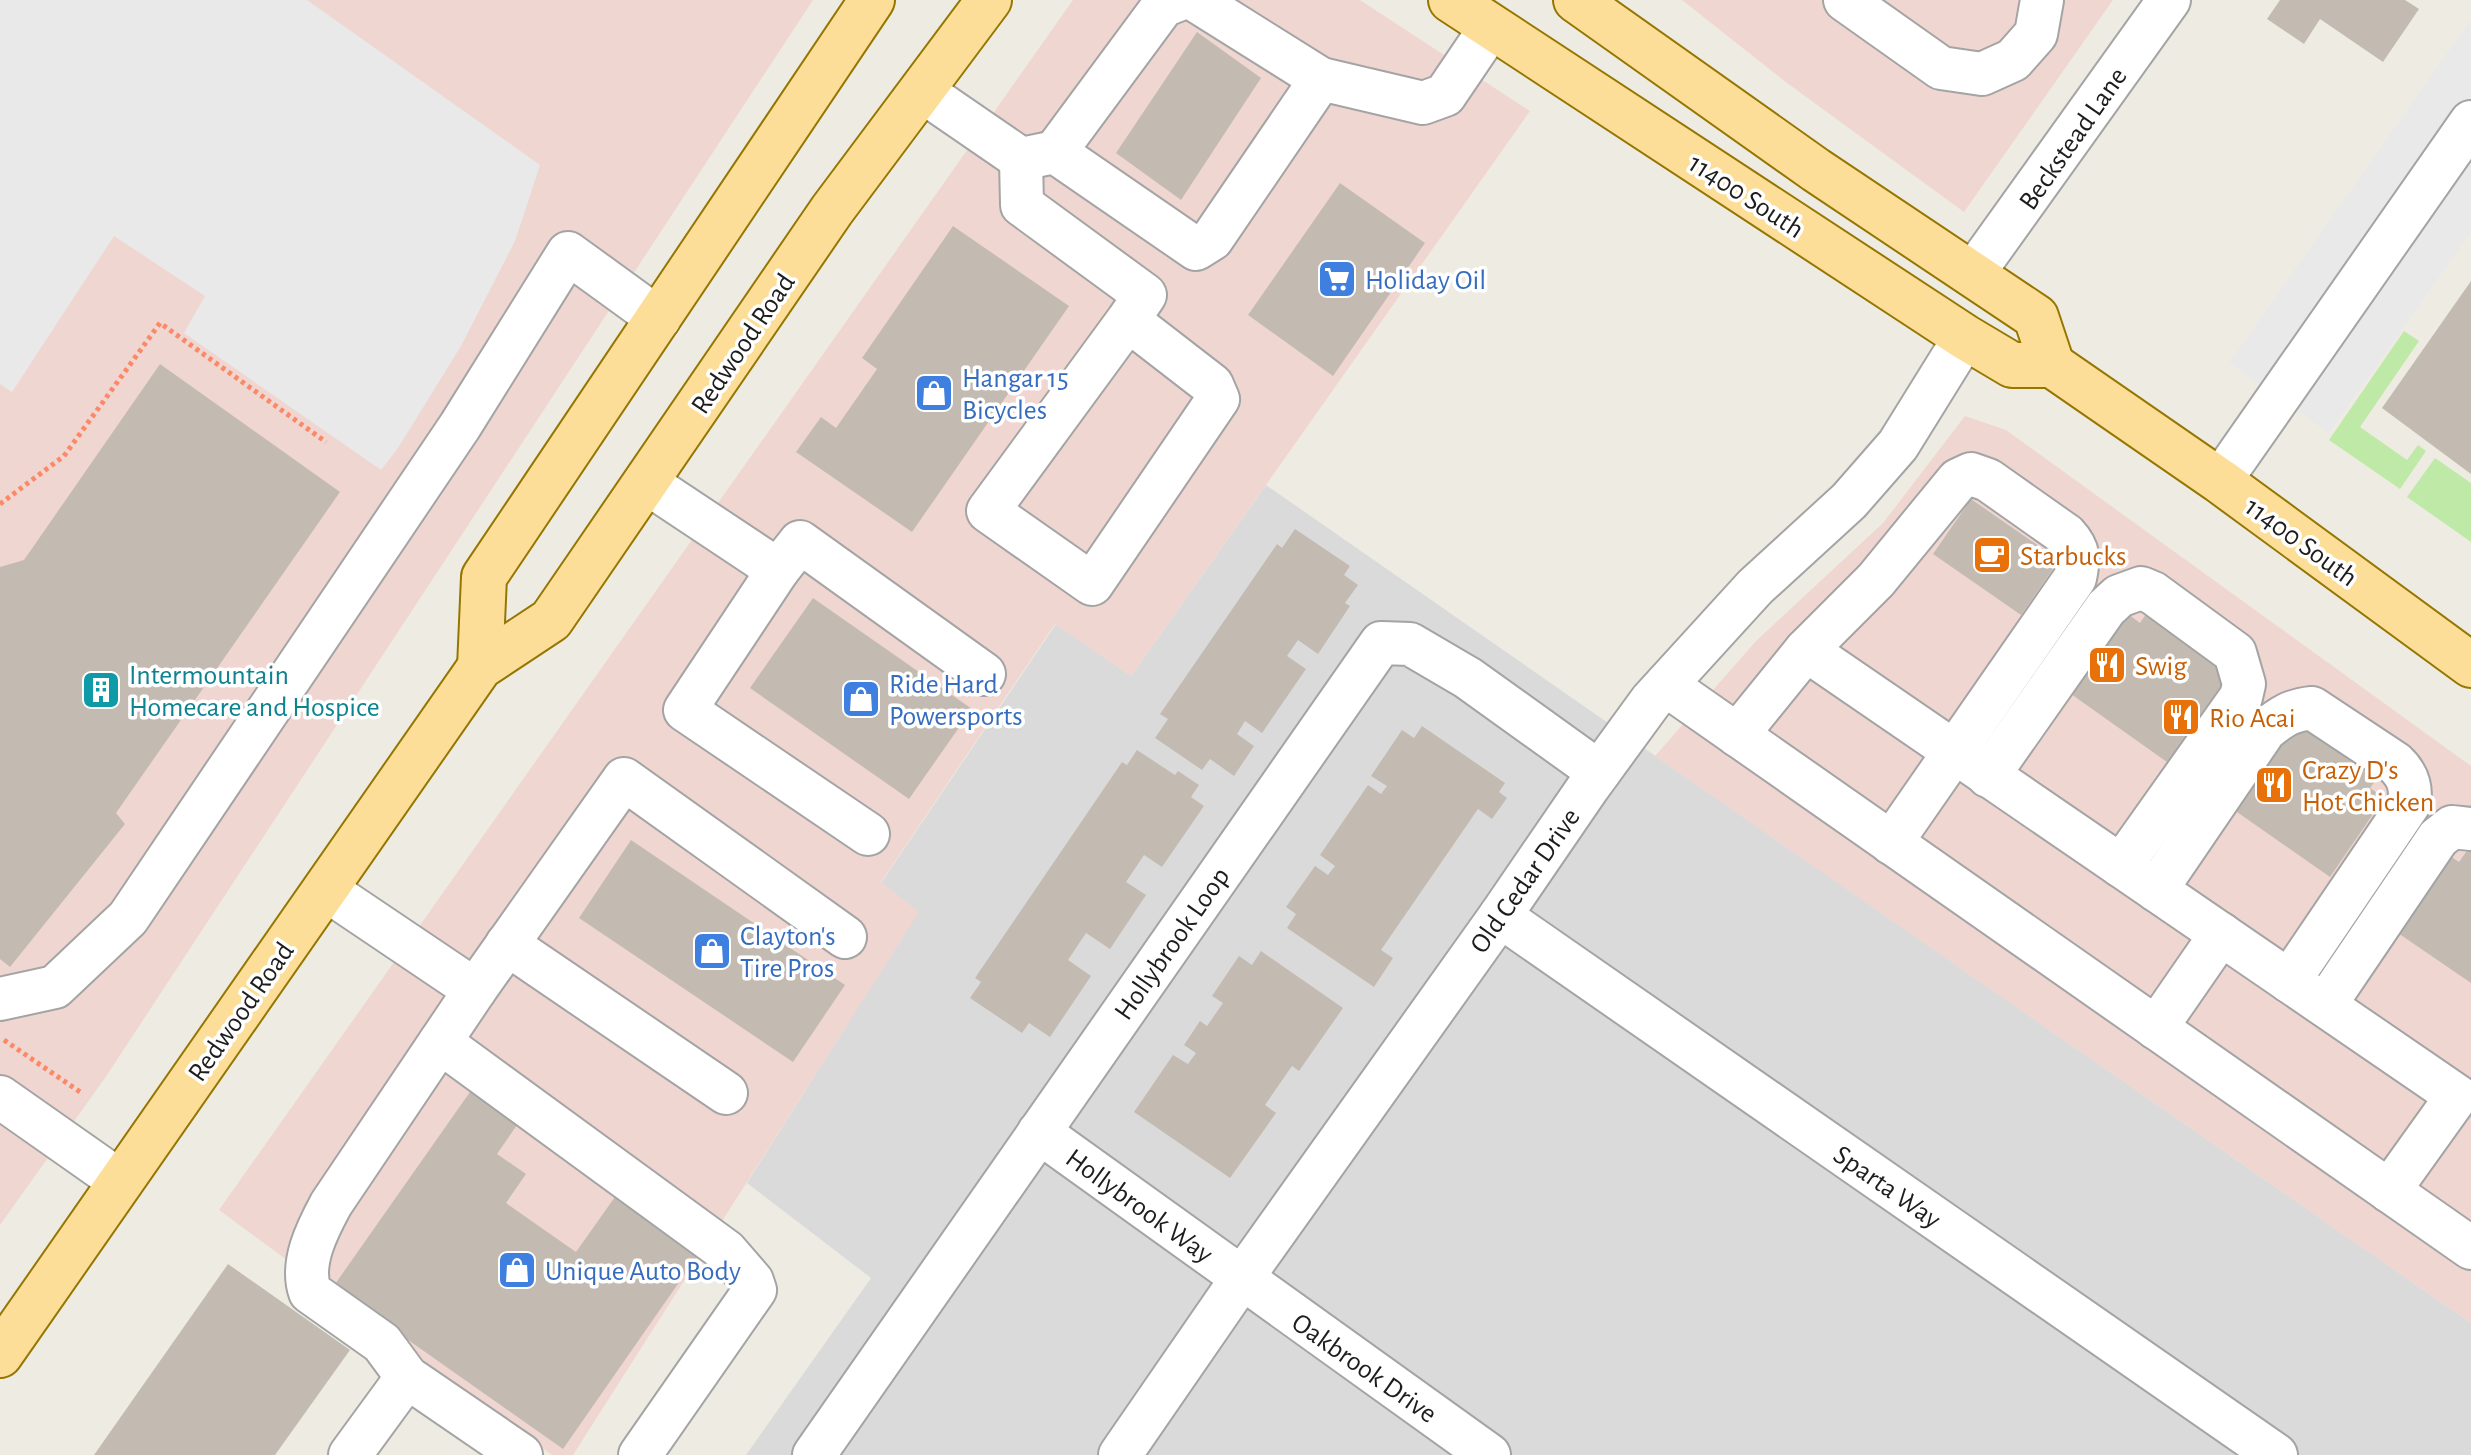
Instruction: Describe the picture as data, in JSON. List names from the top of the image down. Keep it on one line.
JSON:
{"streets":{"main road":["11400 South","Redwood Road"],"street":["Beckstead Lane","Old Cedar Drive","Hollybrook Loop","Sparta Way","Hollybrook Way","Oakbrook Drive"]},"crossings":[["Beckstead Lane","11400 South"],["11400 South","Old Cedar Drive"],["Old Cedar Drive","Hollybrook Loop"],["Old Cedar Drive","Sparta Way"],["Old Cedar Drive","Hollybrook Way"],["Old Cedar Drive","Oakbrook Drive"],["Hollybrook Loop","Hollybrook Way"],["Hollybrook Way","Oakbrook Drive"]],"places":{"supermarket":["Holiday Oil"],"shop":["Hangar 15 Bicycles","Ride Hard Powersports","Clayton's Tire Pros","Unique Auto Body"],"cafe":["Starbucks"],"restaurant":["Swig","Rio Acai","Crazy D's Hot Chicken"],"building":["Intermountain Homecare and Hospice"]}}
